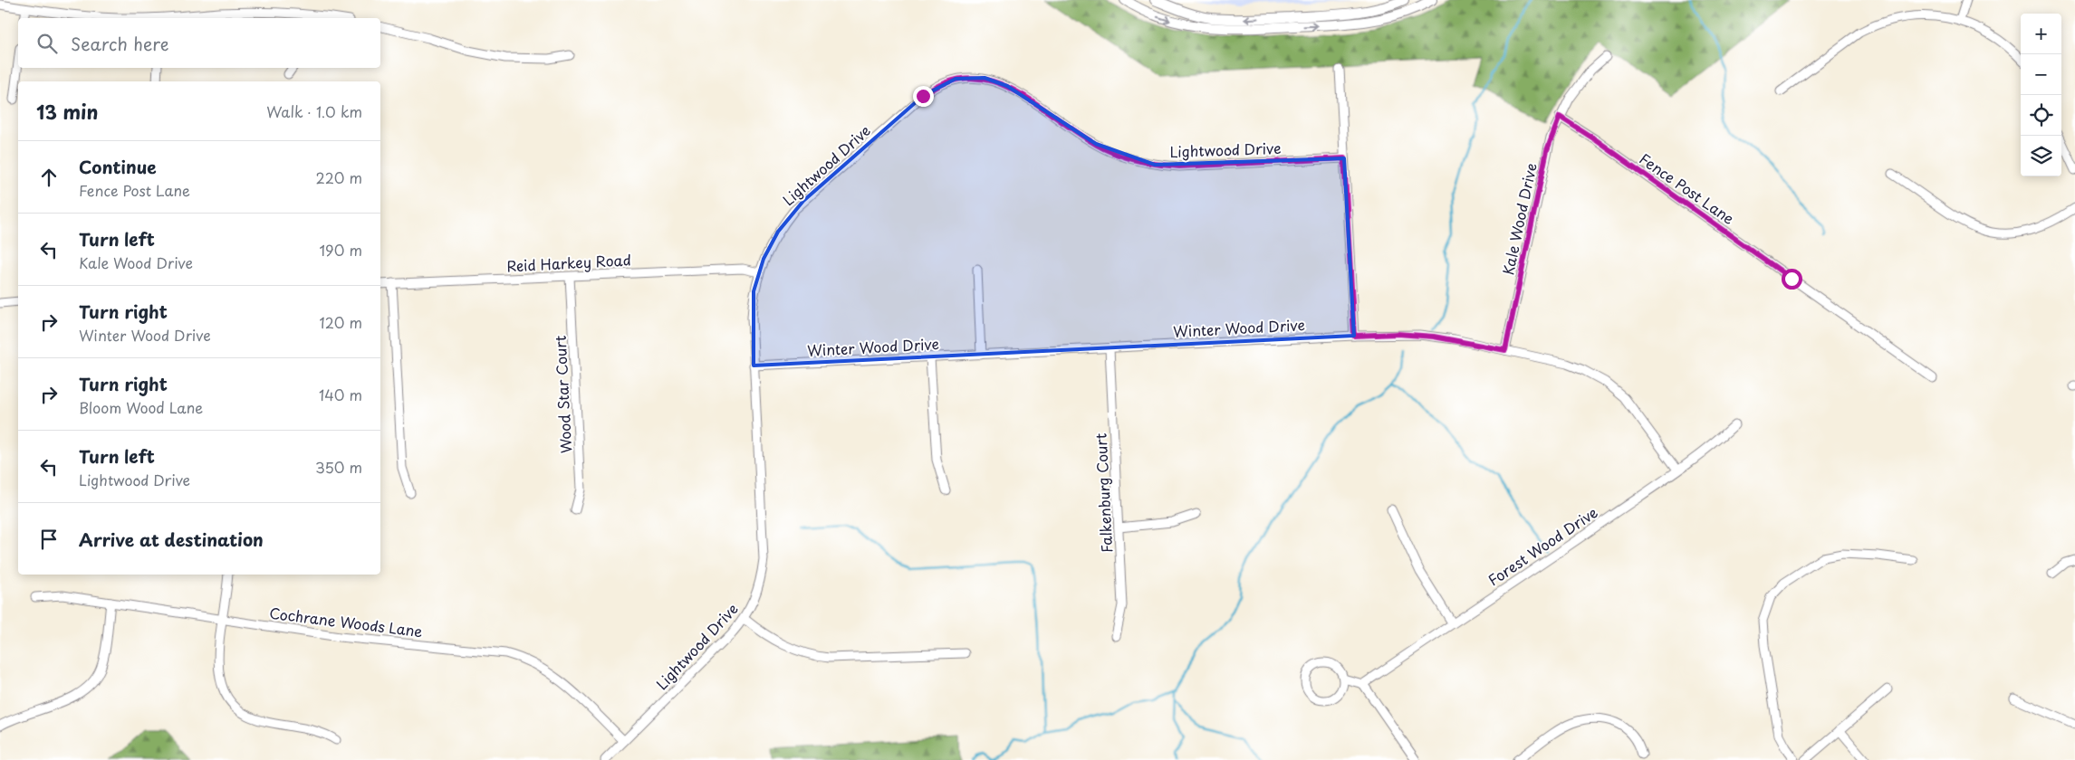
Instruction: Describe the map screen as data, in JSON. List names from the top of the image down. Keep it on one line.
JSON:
{"streets":{"street":["Lightwood Drive","Fence Post Lane","Kale Wood Drive","Reid Harkey Road","Winter Wood Drive","Wood Star Court","Falkenburg Court","Forest Wood Drive","Cochrane Woods Lane"]},"crossings":[["Lightwood Drive","Reid Harkey Road"],["Lightwood Drive","Winter Wood Drive"],["Lightwood Drive","Cochrane Woods Lane"],["Fence Post Lane","Kale Wood Drive"],["Kale Wood Drive","Winter Wood Drive"],["Reid Harkey Road","Wood Star Court"],["Winter Wood Drive","Falkenburg Court"],["Winter Wood Drive","Forest Wood Drive"]],"page":{"map_buttons":["+","−"],"search":"Search here","heading":["13 min","Walk · 1.0 km"],"list":[["Continue","Fence Post Lane","220 m"],["Turn left","Kale Wood Drive","190 m"],["Turn right","Winter Wood Drive","120 m"],["Turn right","Bloom Wood Lane","140 m"],["Turn left","Lightwood Drive","350 m"],"Arrive at destination"]}}
